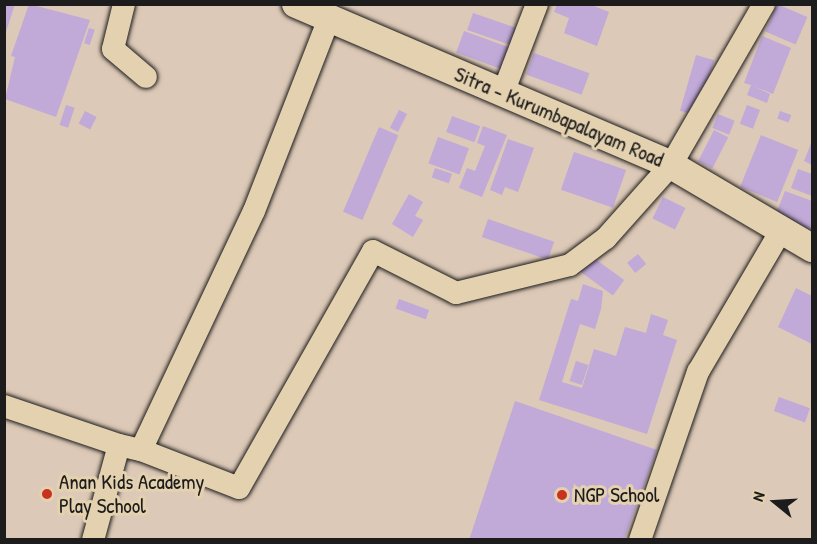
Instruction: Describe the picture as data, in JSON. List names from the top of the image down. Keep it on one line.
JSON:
{"streets":{"main road":["Sitra - Kurumbapalayam Road"]},"places":["Anan Kids Academy Play School","NGP School"],"north":"left"}
